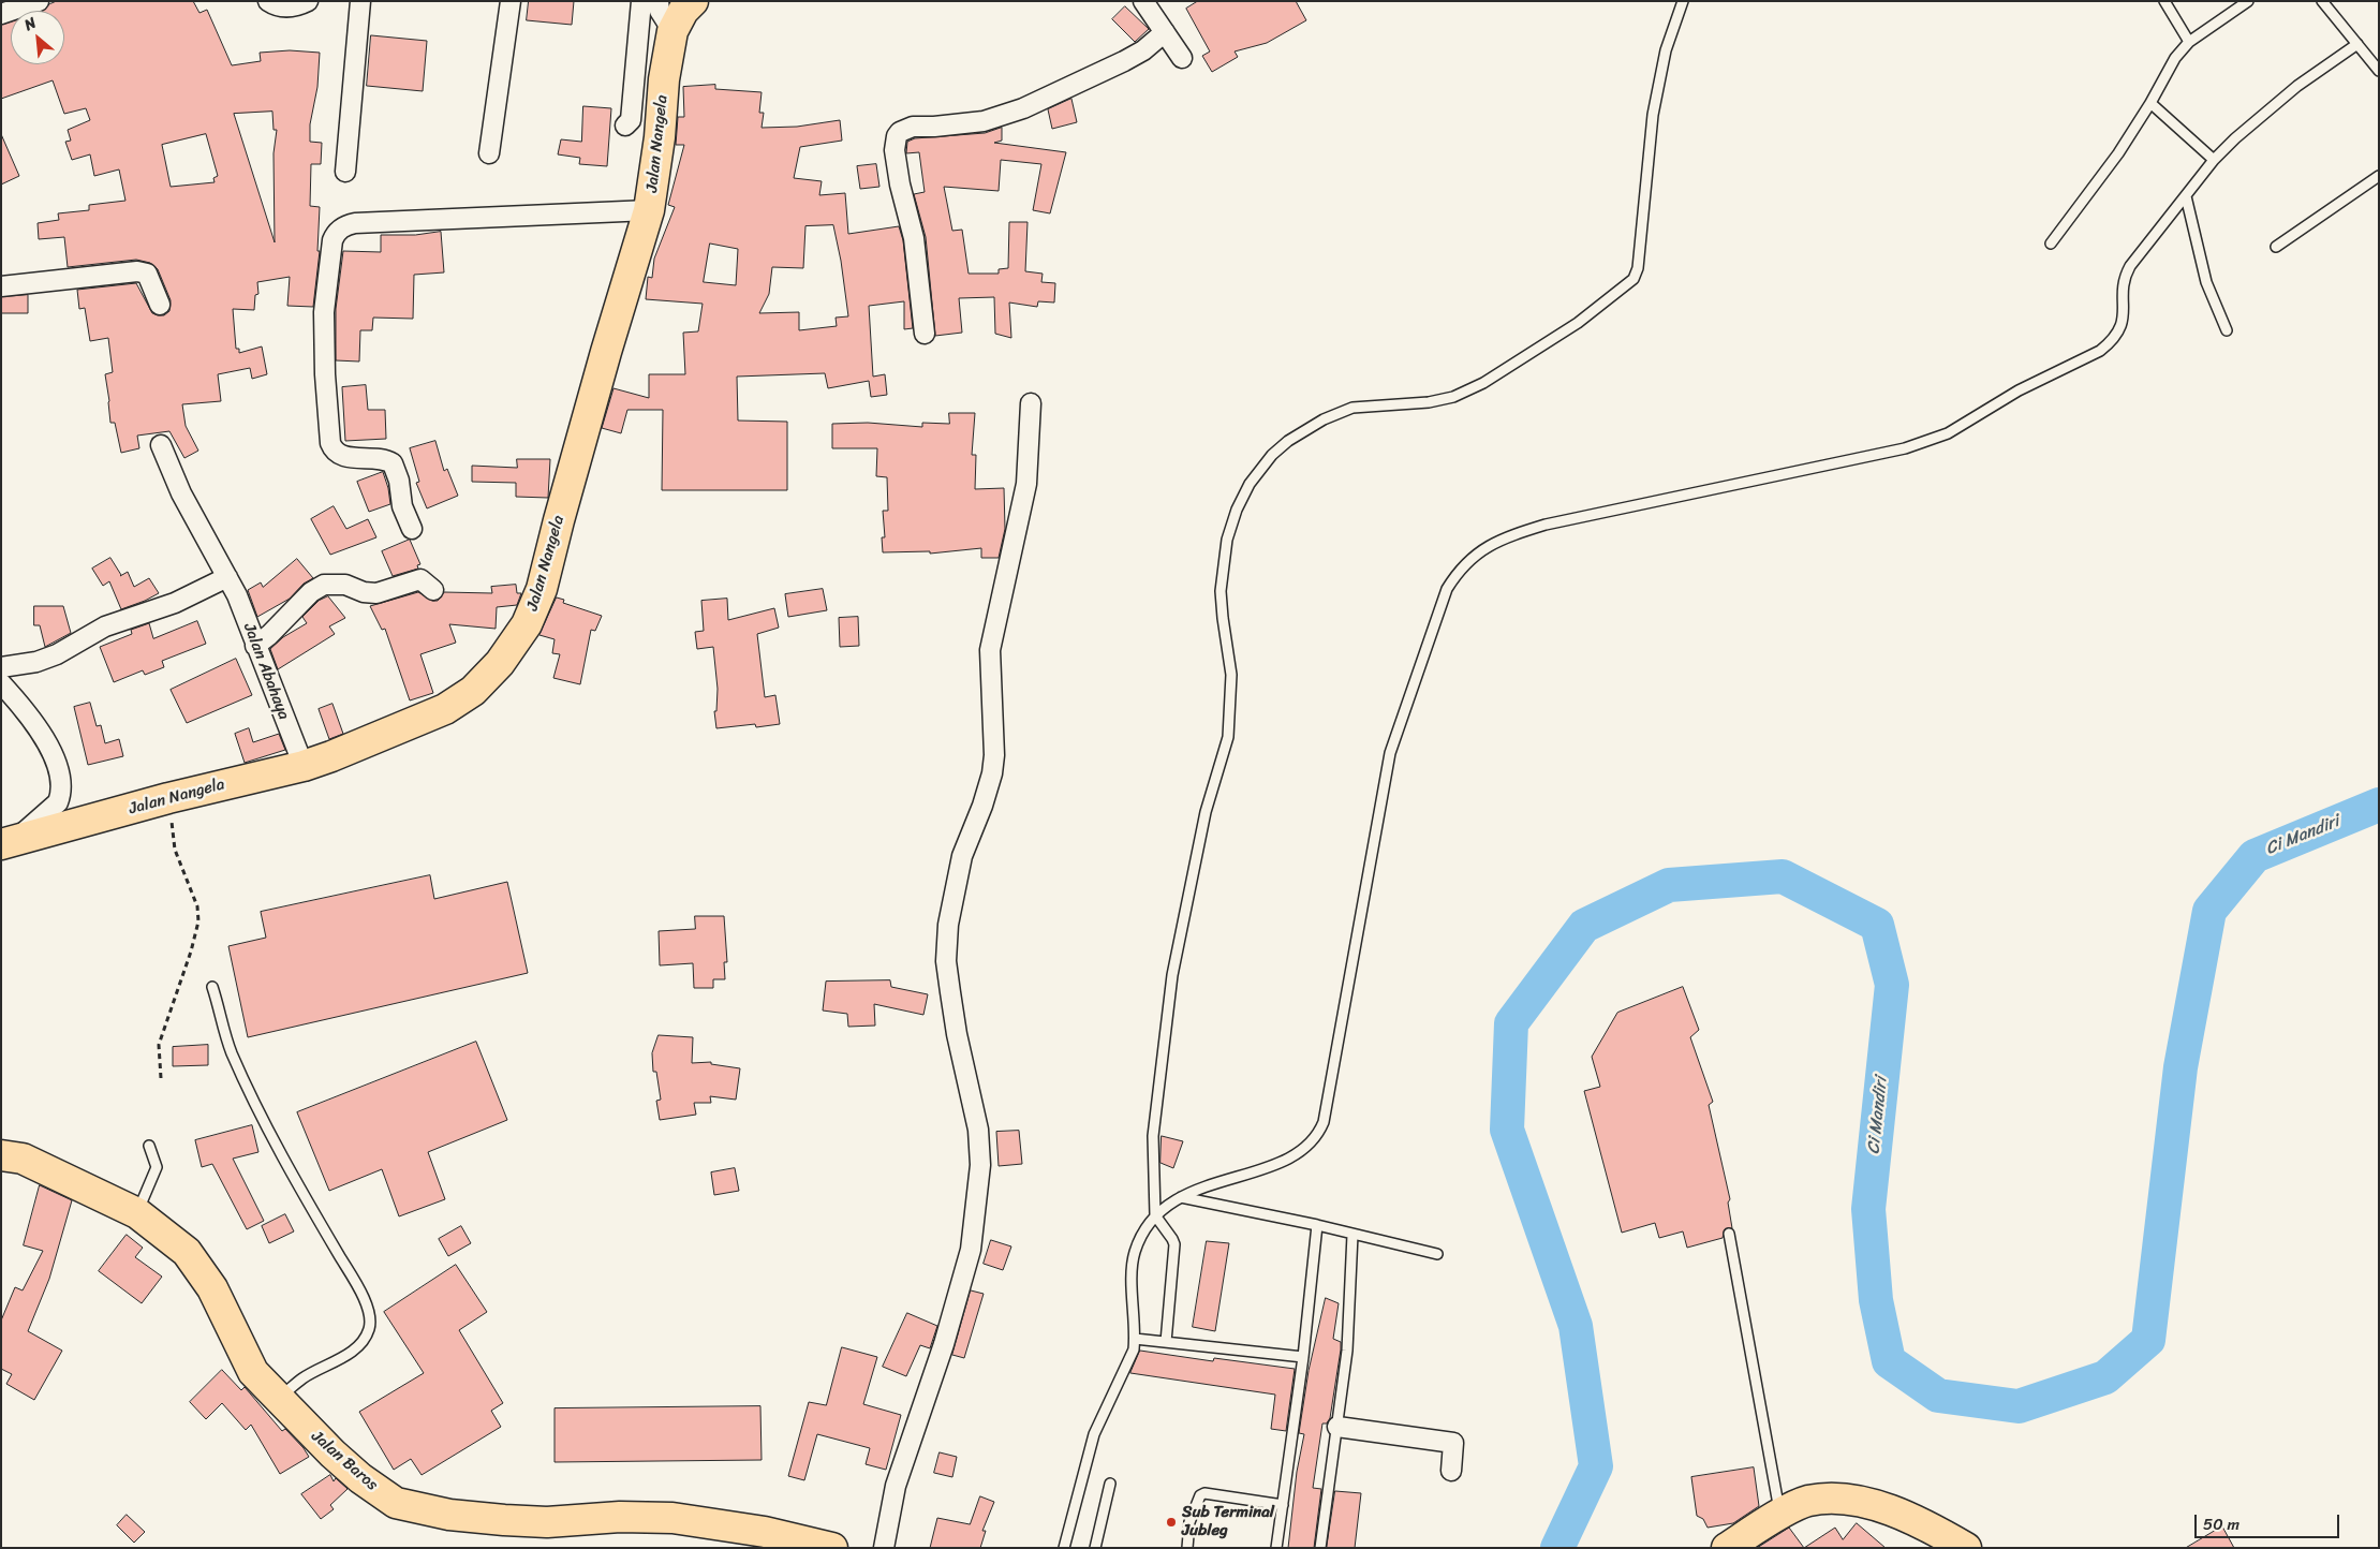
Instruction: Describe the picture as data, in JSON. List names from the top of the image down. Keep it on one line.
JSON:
{"streets":{"main road":["Jalan Nangela","Jalan Baros"],"street":["Jalan Abahaya"]},"crossings":[["Jalan Nangela","Jalan Abahaya"]],"water":["Ci Mandiri"],"places":["Sub Terminal Jubleg"],"scale_bar":"50 m","north":"top left"}
